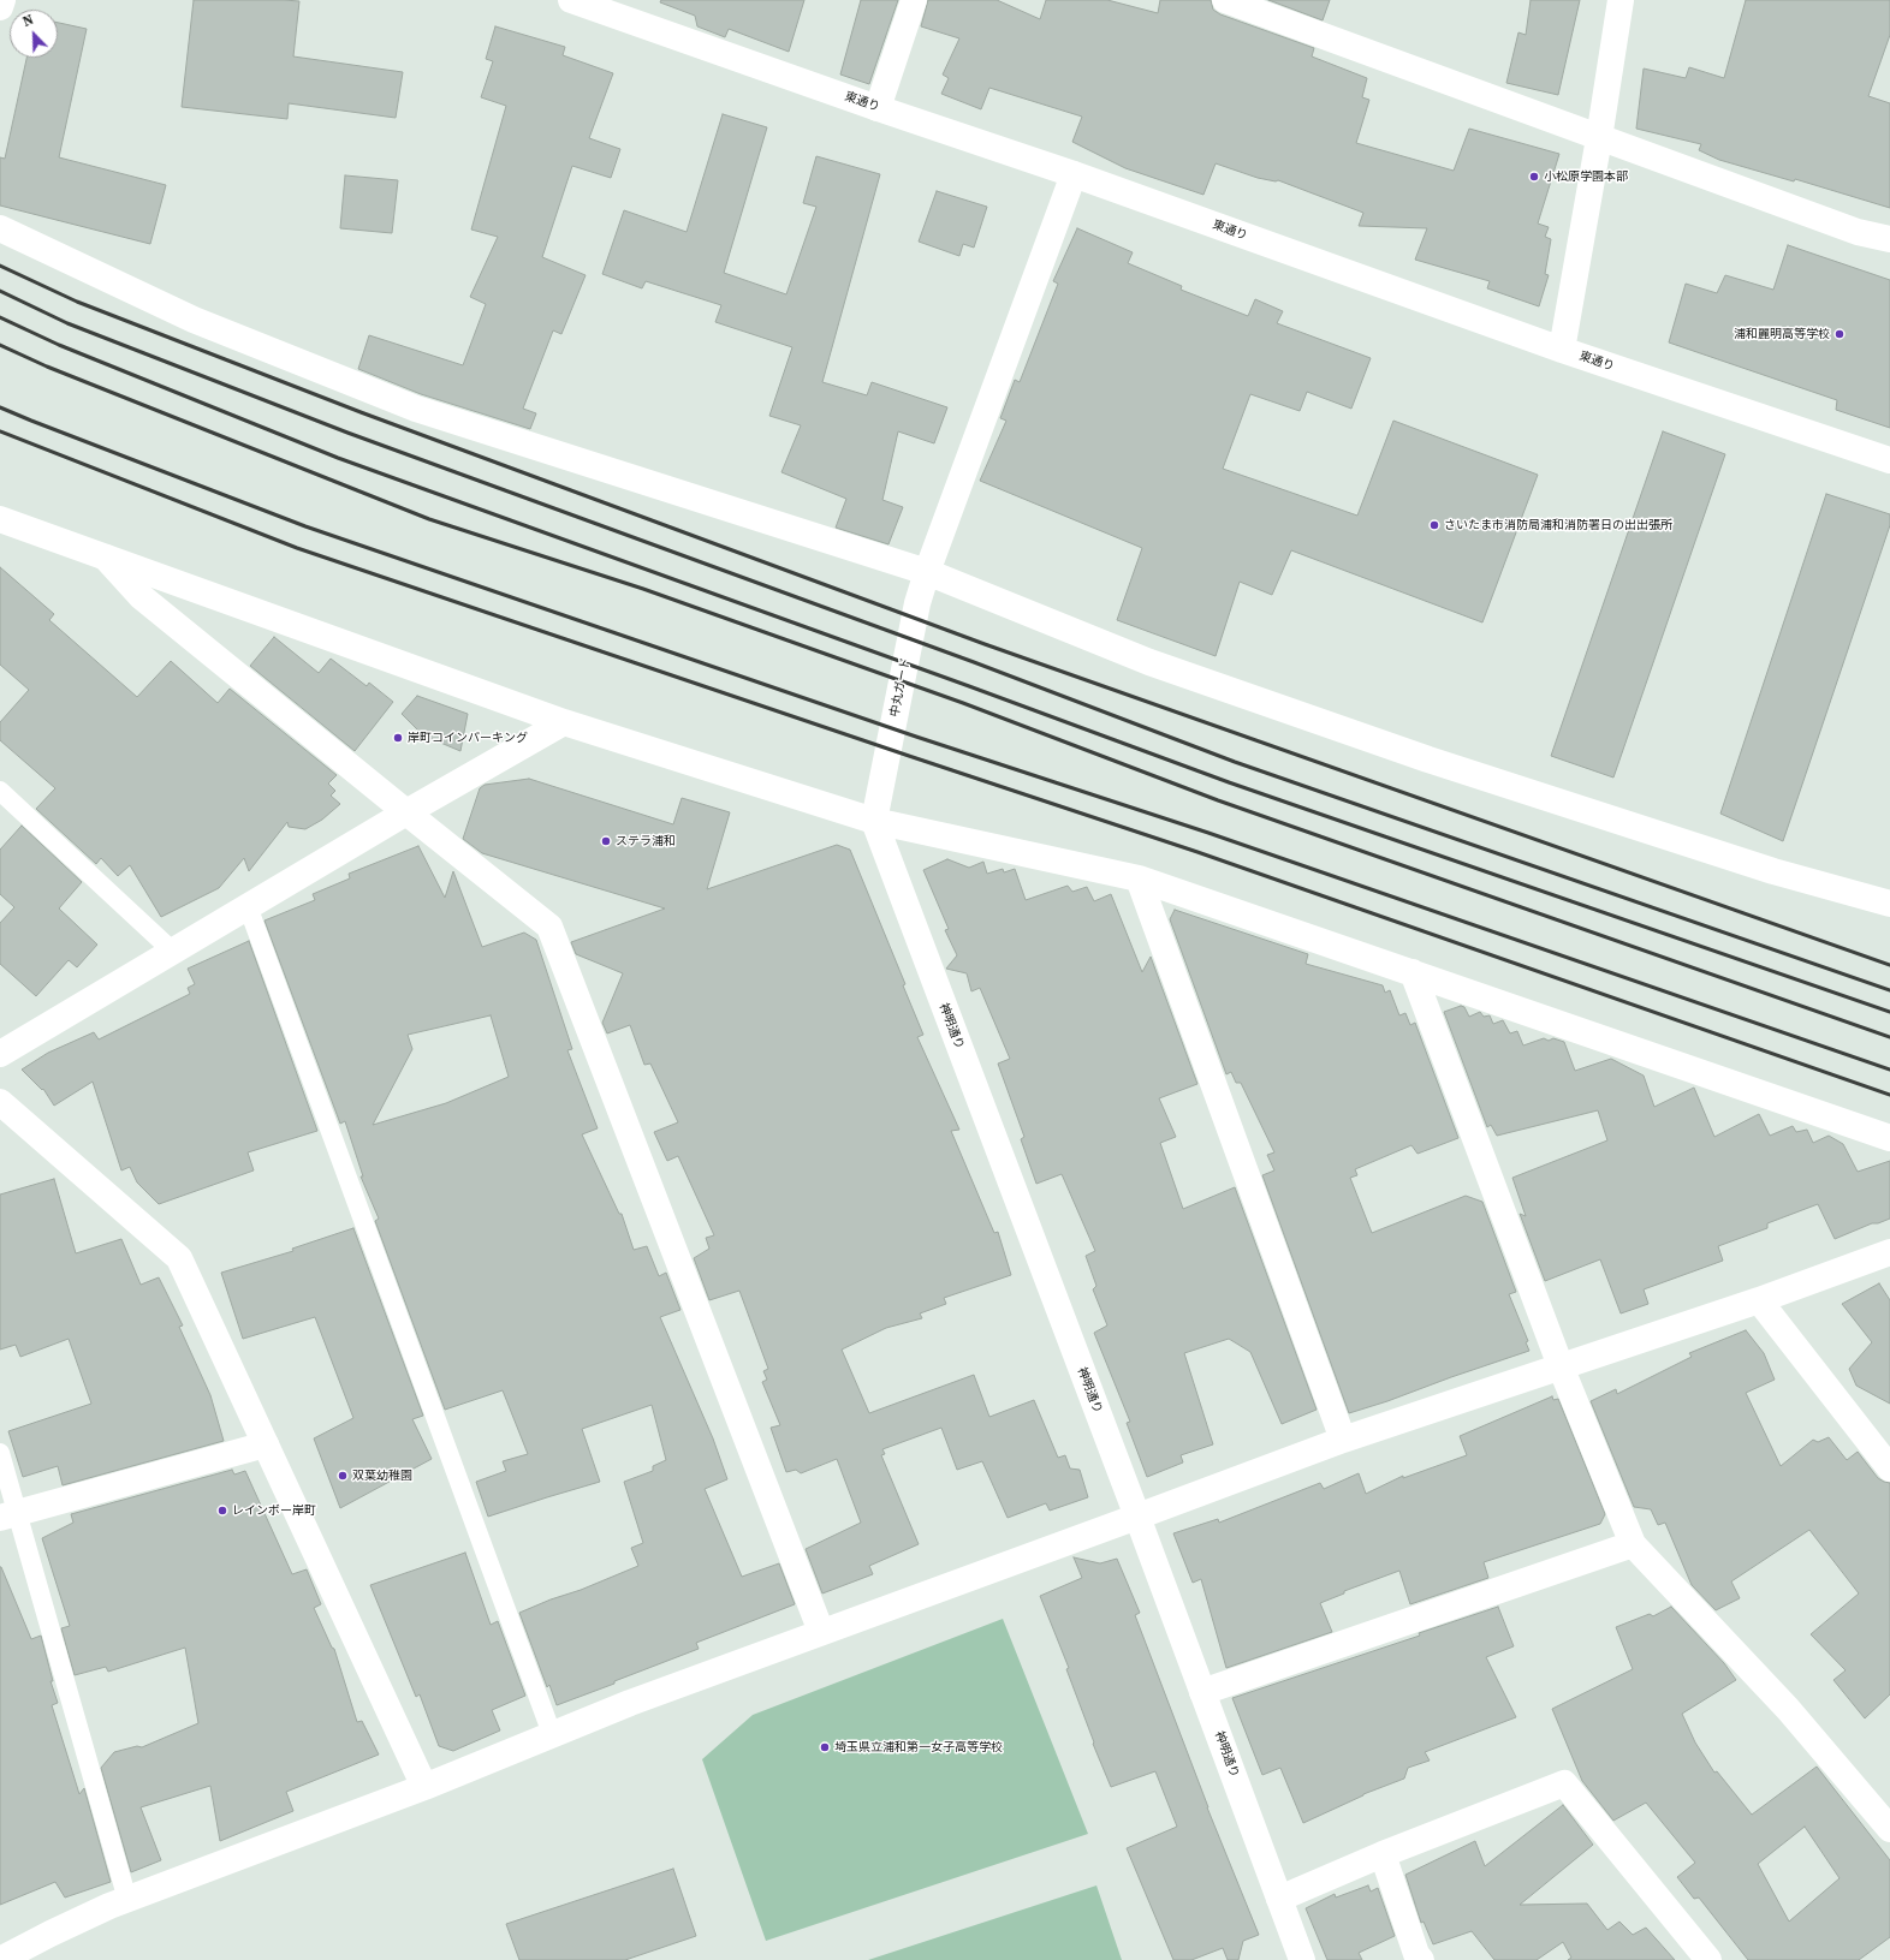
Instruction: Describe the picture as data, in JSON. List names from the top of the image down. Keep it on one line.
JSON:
{"streets":{"street":["東通り","中丸ガード","神明通り"]},"crossings":[["東通り","中丸ガード"],["中丸ガード","神明通り"]],"places":["小松原学園本部","浦和麗明高等学校","さいたま市消防局浦和消防署日の出出張所","岸町コインパーキング","ステラ浦和","双葉幼稚園","レインボー岸町","埼玉県立浦和第一女子高等学校"],"north":"top left"}
